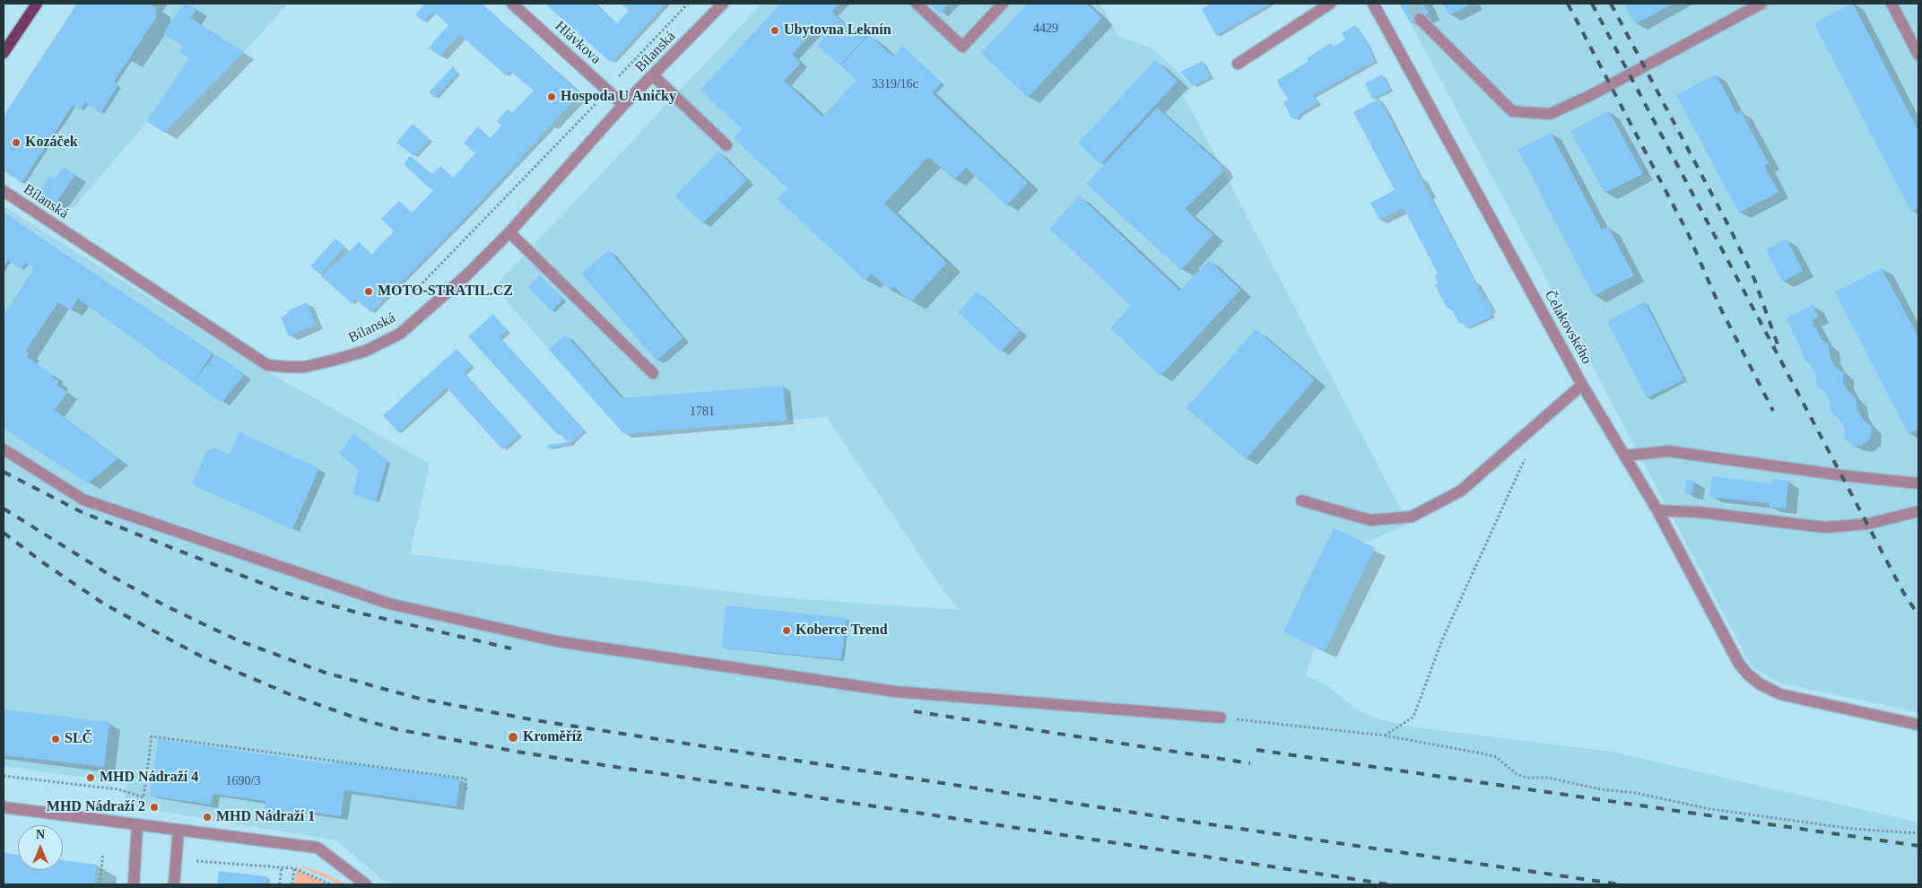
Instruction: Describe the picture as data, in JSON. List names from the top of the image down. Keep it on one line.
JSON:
{"streets":{"street":["Hlávkova","Bílanská","Čelakovského"]},"crossings":[["Hlávkova","Bílanská"]],"places":["Ubytovna Leknín","Hospoda U Aničky","Kozáček","MOTO-STRATIL.CZ","Koberce Trend","Kroměříž","SLČ","MHD Nádraží 4","MHD Nádraží 2","MHD Nádraží 1"],"house_numbers":["4429","3319/16c","1781","1690/3"],"north":"top"}
